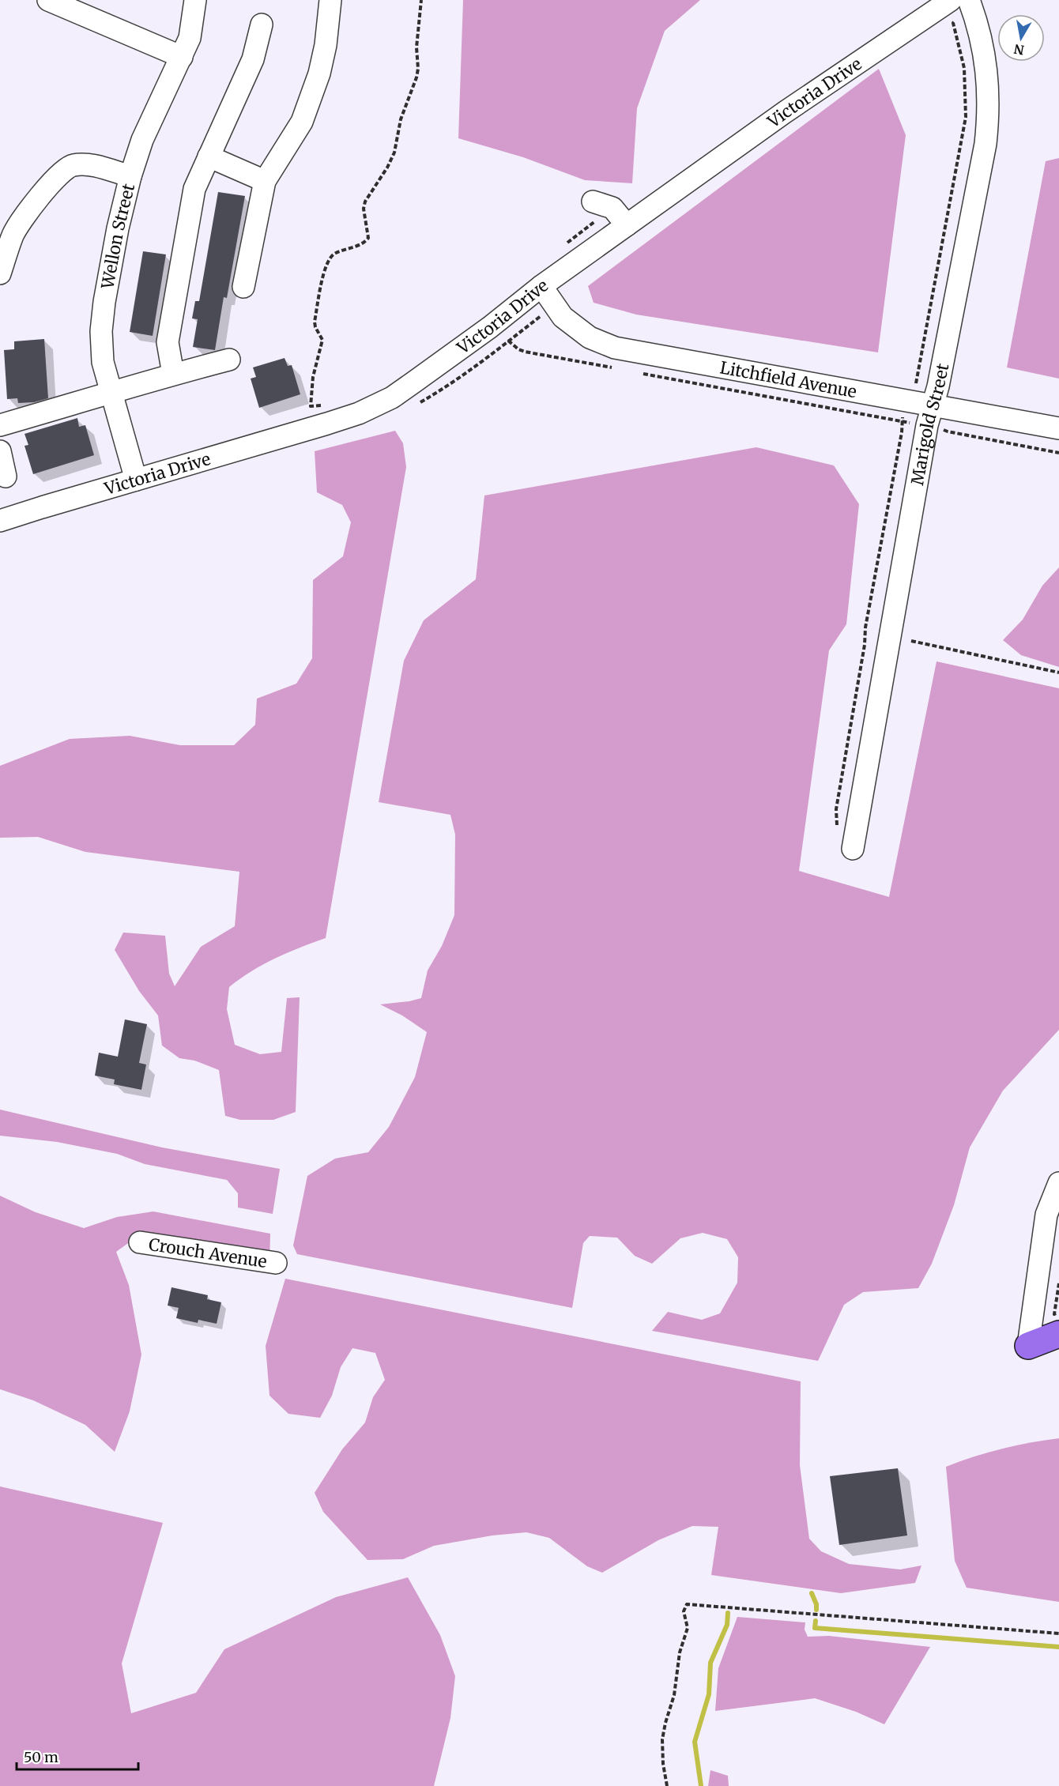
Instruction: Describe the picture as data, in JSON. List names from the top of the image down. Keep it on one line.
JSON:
{"streets":{"street":["Victoria Drive","Wellon Street","Litchfield Avenue","Marigold Street","Crouch Avenue"]},"crossings":[["Victoria Drive","Wellon Street"],["Victoria Drive","Litchfield Avenue"],["Litchfield Avenue","Marigold Street"]],"scale_bar":"50 m","north":"bottom"}
